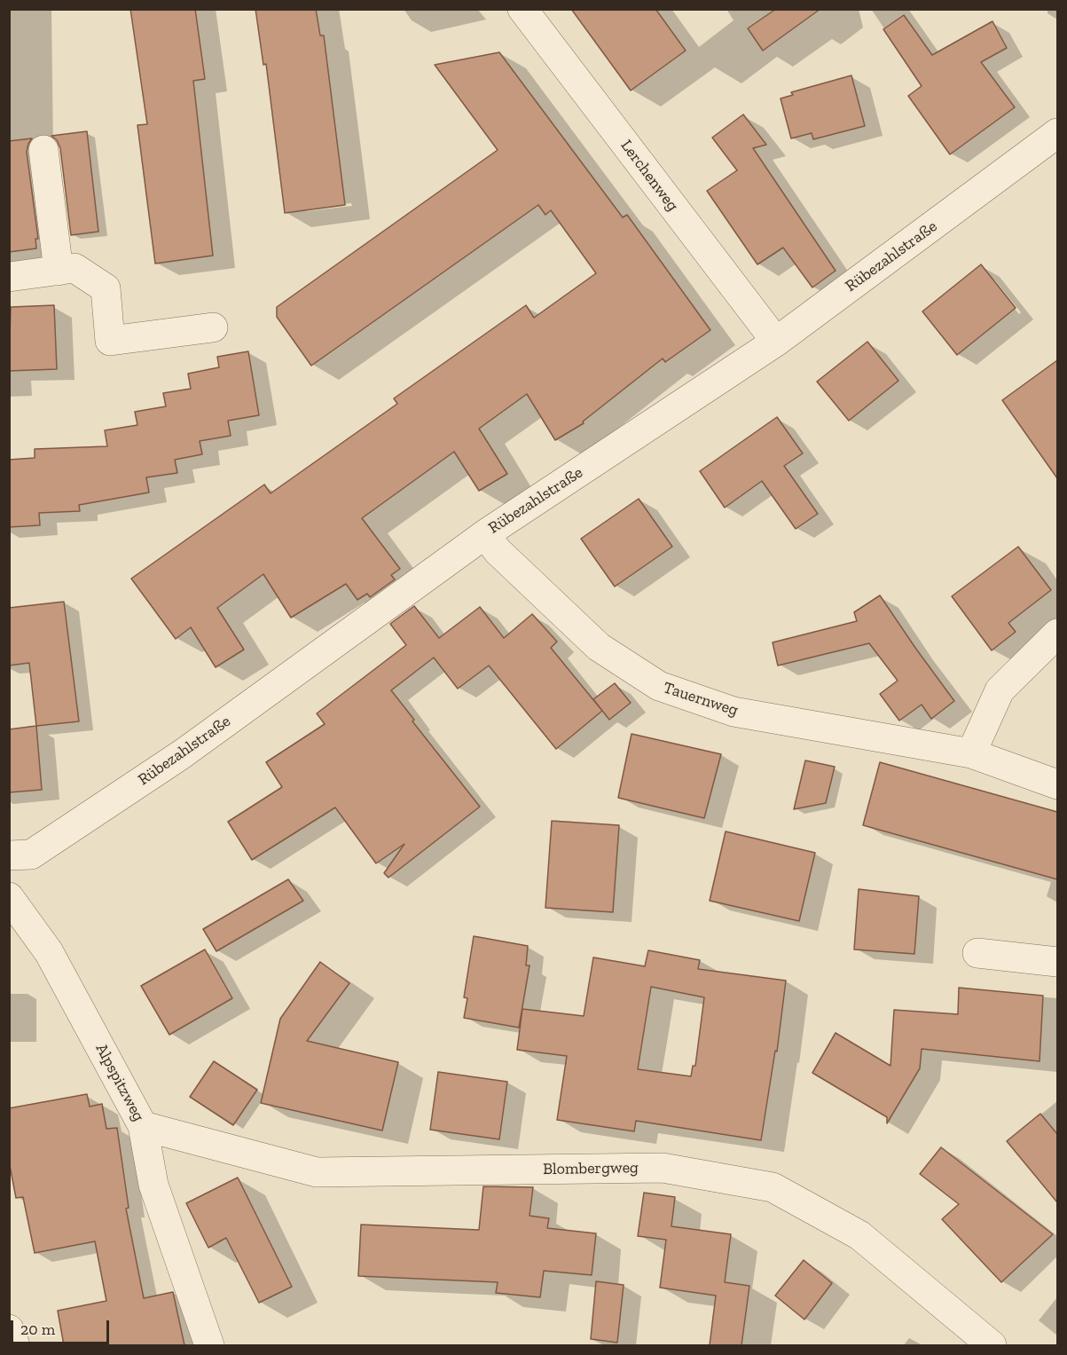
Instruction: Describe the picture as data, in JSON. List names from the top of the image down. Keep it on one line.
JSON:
{"streets":{"street":["Lerchenweg","Rübezahlstraße","Tauernweg","Alpspitzweg","Blombergweg"]},"crossings":[["Lerchenweg","Rübezahlstraße"],["Rübezahlstraße","Tauernweg"],["Alpspitzweg","Blombergweg"]],"scale_bar":"20 m"}
